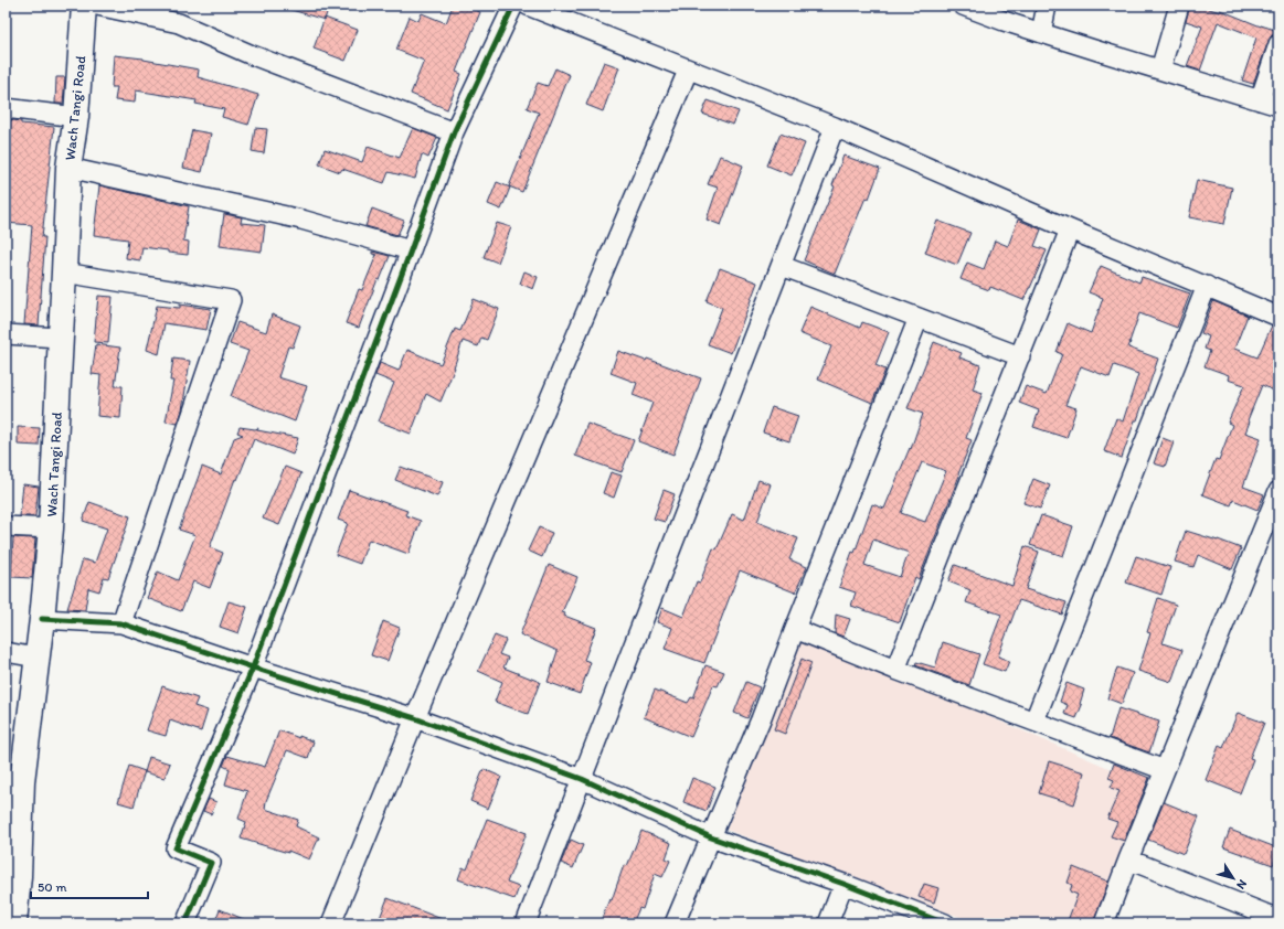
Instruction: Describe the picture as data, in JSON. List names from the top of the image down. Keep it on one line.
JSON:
{"streets":{"main road":["Wach Tangi Road"]},"scale_bar":"50 m","north":"bottom right"}
